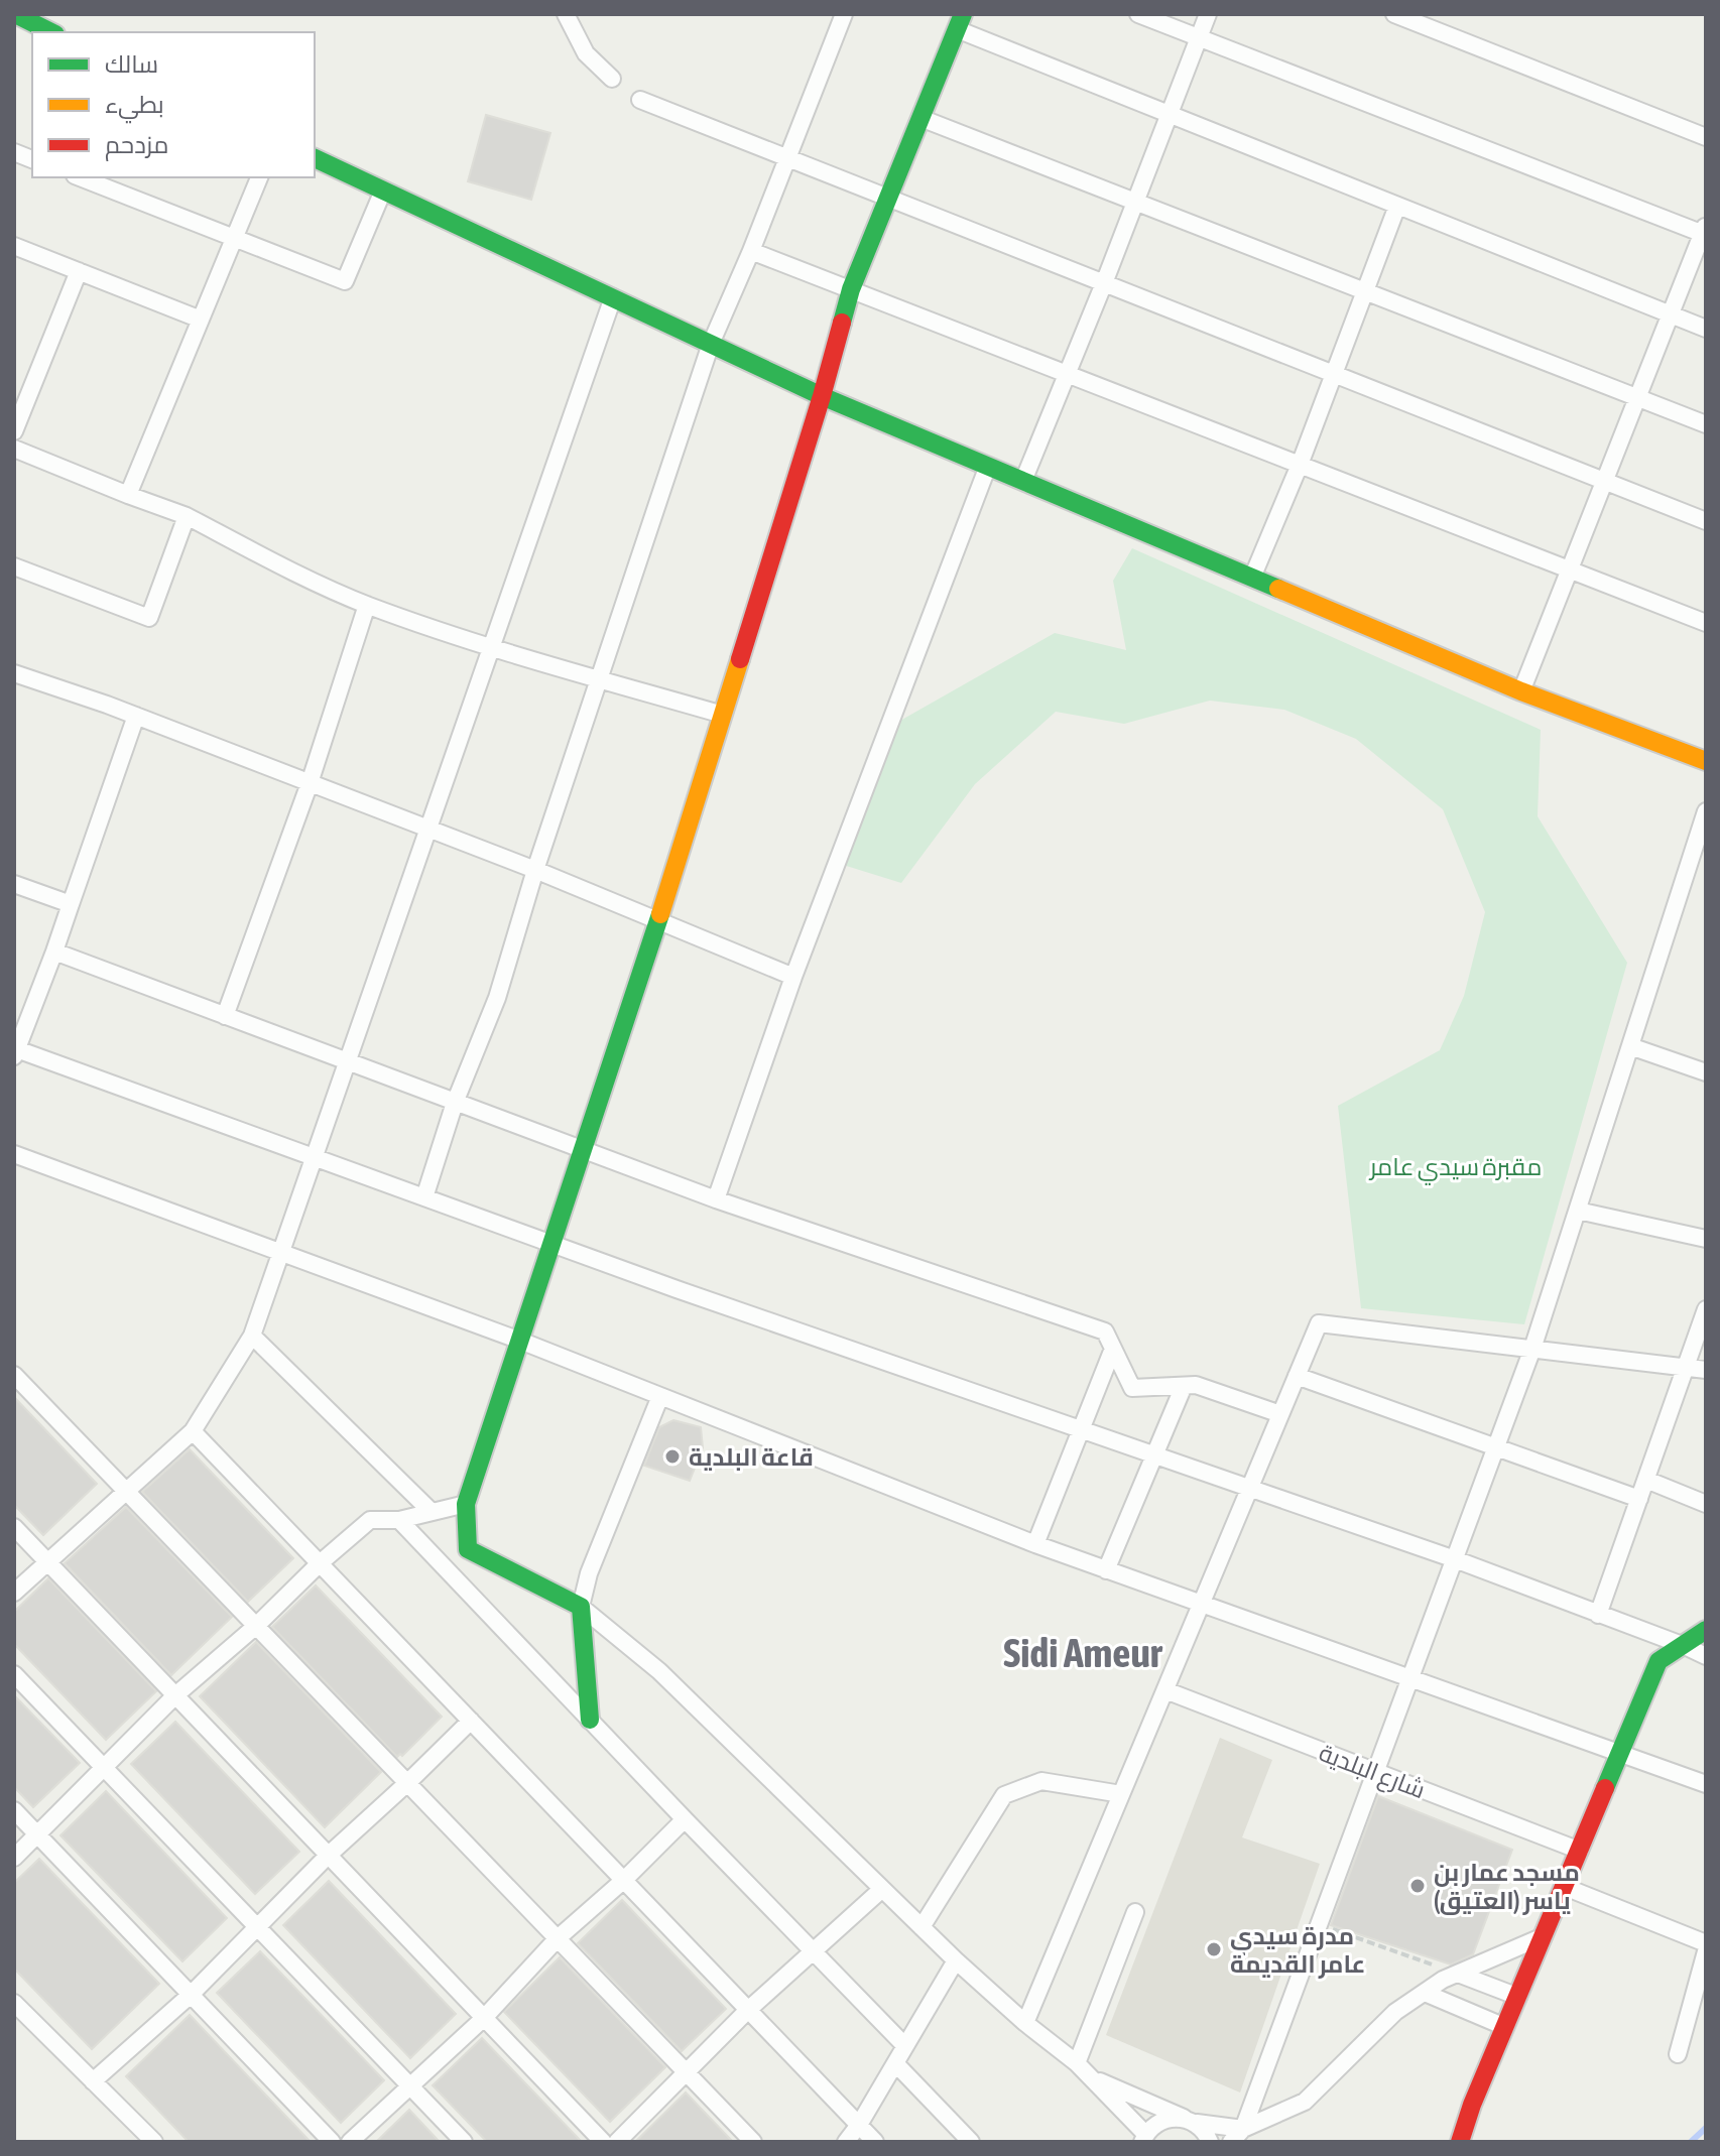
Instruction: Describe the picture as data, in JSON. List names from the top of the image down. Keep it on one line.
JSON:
{"streets":{"street":["شارع البلدية"]},"districts":["Sidi Ameur"],"parks":["مقبرة سيدي عامر"],"places":["قاعة البلدية","مسجد عمار بن ياسر (العتيق)","مدرة سيدي عامر القديمة"],"legend":["سالك","بطيء","مزدحم"]}
